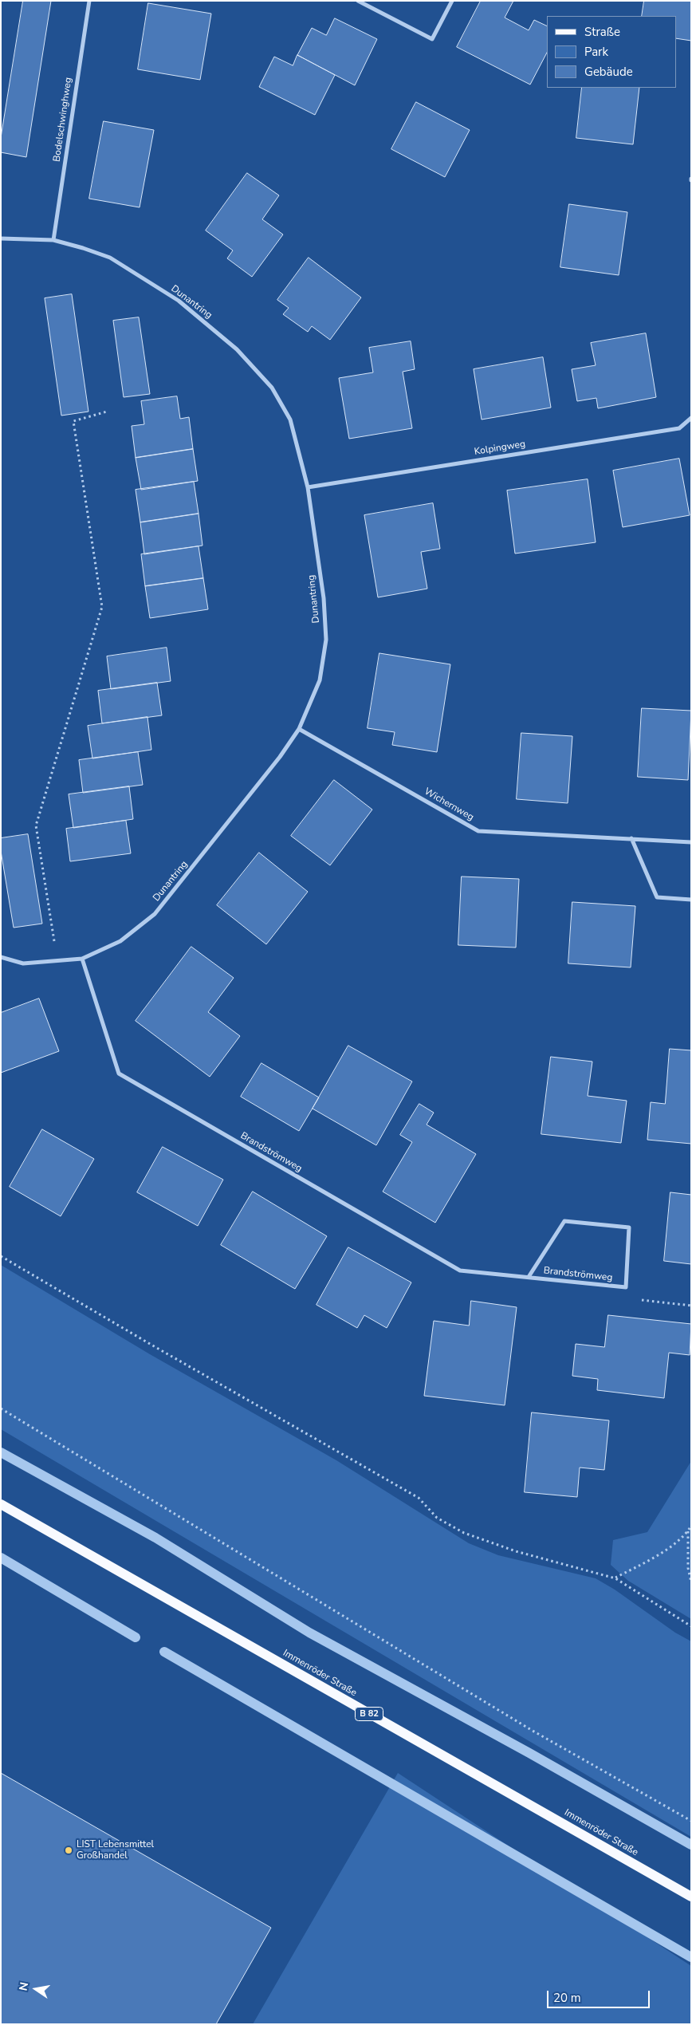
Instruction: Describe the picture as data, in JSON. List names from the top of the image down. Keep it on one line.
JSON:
{"streets":{"main road":["Immenröder Straße","B 82"],"street":["Bodelschwinghweg","Dunantring","Kolpingweg","Wichernweg","Brandströmweg"]},"crossings":[["Bodelschwinghweg","Dunantring"],["Dunantring","Kolpingweg"],["Dunantring","Wichernweg"],["Dunantring","Brandströmweg"]],"places":["LIST Lebensmittel Großhandel"],"legend":["Straße","Park","Gebäude"],"scale_bar":"20 m","north":"left"}
